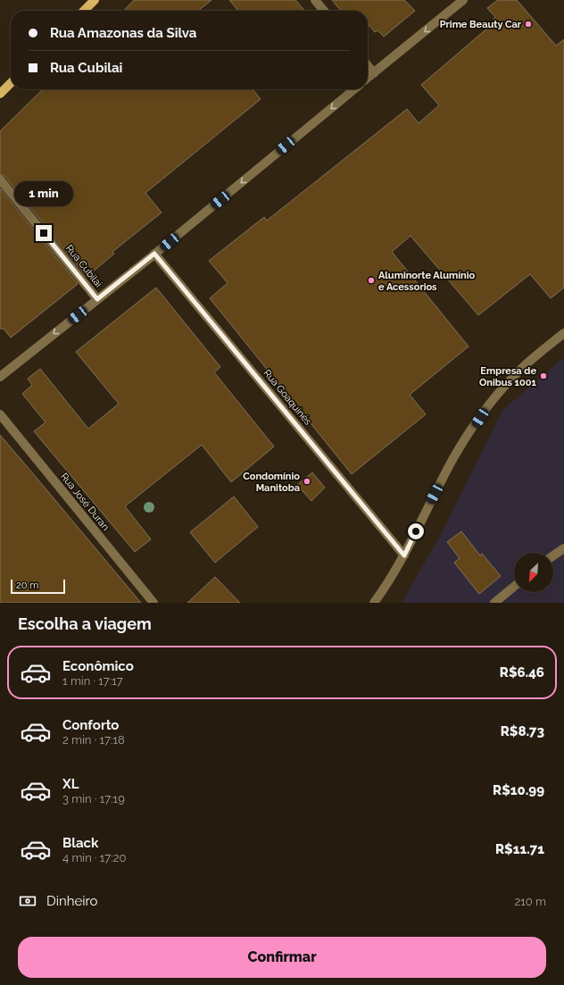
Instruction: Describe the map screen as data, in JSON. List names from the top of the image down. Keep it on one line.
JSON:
{"streets":{"street":["Rua Cubilai","Rua Goaquinés","Rua José Duran"]},"places":["Prime Beauty Car","Aluminorte Alumínio e Acessorios","Empresa de Onibus 1001","Condomínio Manitoba"],"scale_bar":"20 m","north":"bottom left","page":{"banner":["Rua Amazonas da Silva","Rua Cubilai"],"bubble":"1 min","scale":"20 m","heading":"Escolha a viagem","list":[{"name":"Econômico","note":"1 min · 17:17","value":"R$6.46"},{"name":"Conforto","note":"2 min · 17:18","value":"R$8.73"},{"name":"XL","note":"3 min · 17:19","value":"R$10.99"},{"name":"Black","note":"4 min · 17:20","value":"R$11.71"}],"pay":["Dinheiro","210 m"],"buttons":"Confirmar"}}
